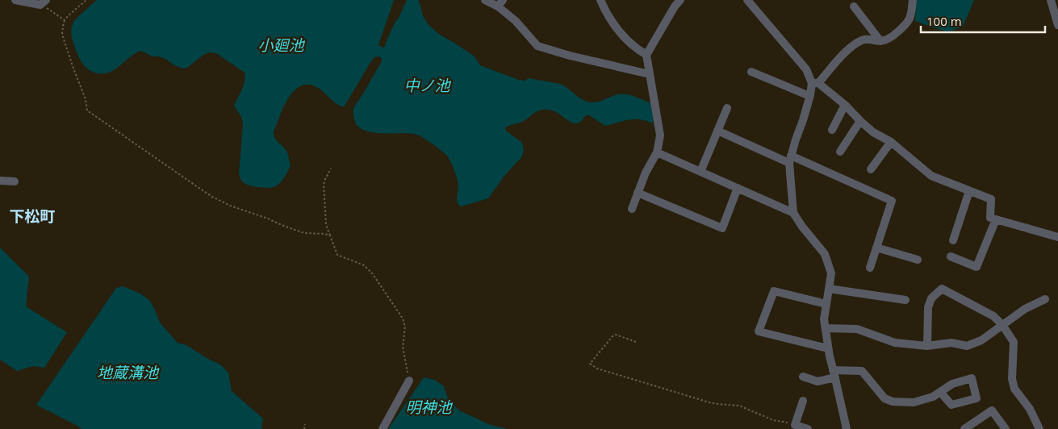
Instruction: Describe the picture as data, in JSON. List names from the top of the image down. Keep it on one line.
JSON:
{"districts":["下松町"],"water":["小廻池","中ノ池","地蔵溝池","明神池"],"scale_bar":"100 m"}
